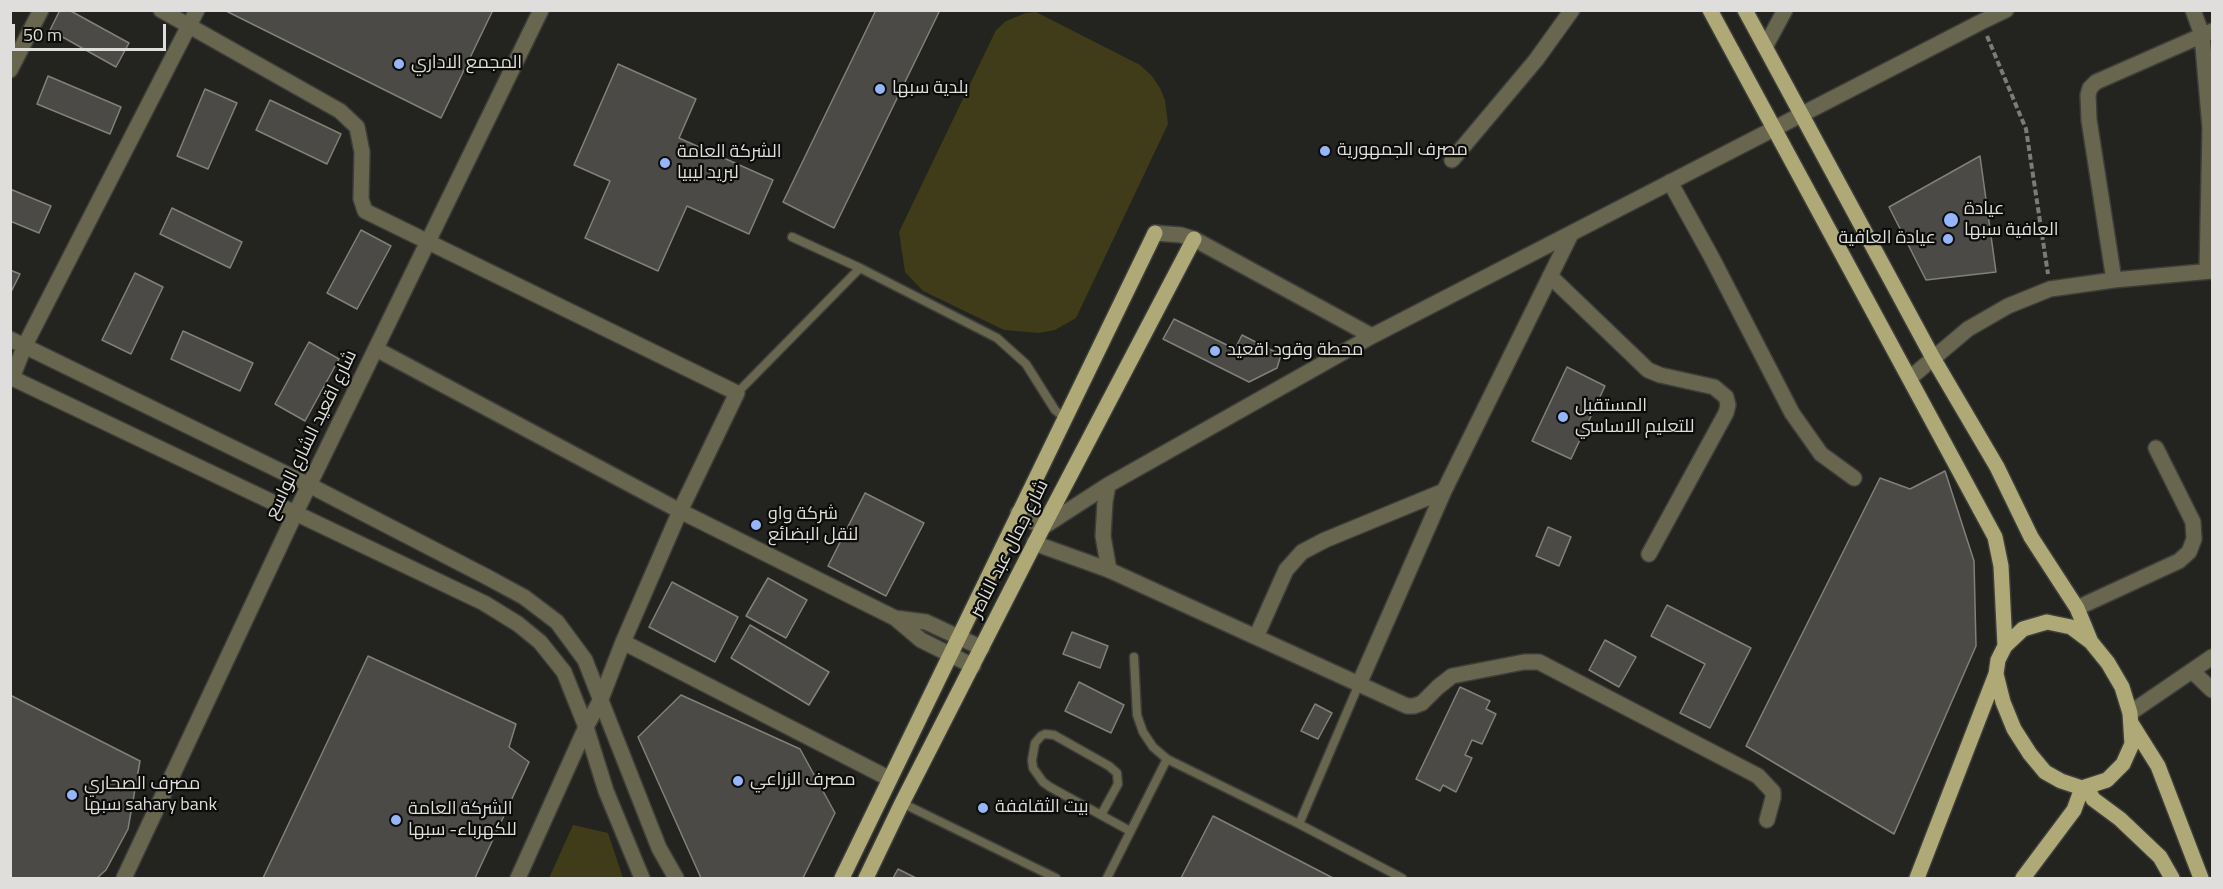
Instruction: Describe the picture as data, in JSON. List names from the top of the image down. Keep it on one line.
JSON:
{"streets":{"main road":["شارع جمال عبد الناصر"],"street":["شارع اقعيد الشارع الواسع"]},"places":["المجمع الاداري","بلدية سبها","مصرف الجمهورية","الشركة العامة لبريد ليبيا","عيادة العافية سبها","عيادة العافية","محطة وقود اقعيد","المستقبل للتعليم الاساسي","شركة واو لنقل البضائع","مصرف الزراعي","مصرف الصحاري سبها sahary bank","بيت الثقاففة","الشركة العامة للكهرباء- سبها"],"scale_bar":"50 m"}
